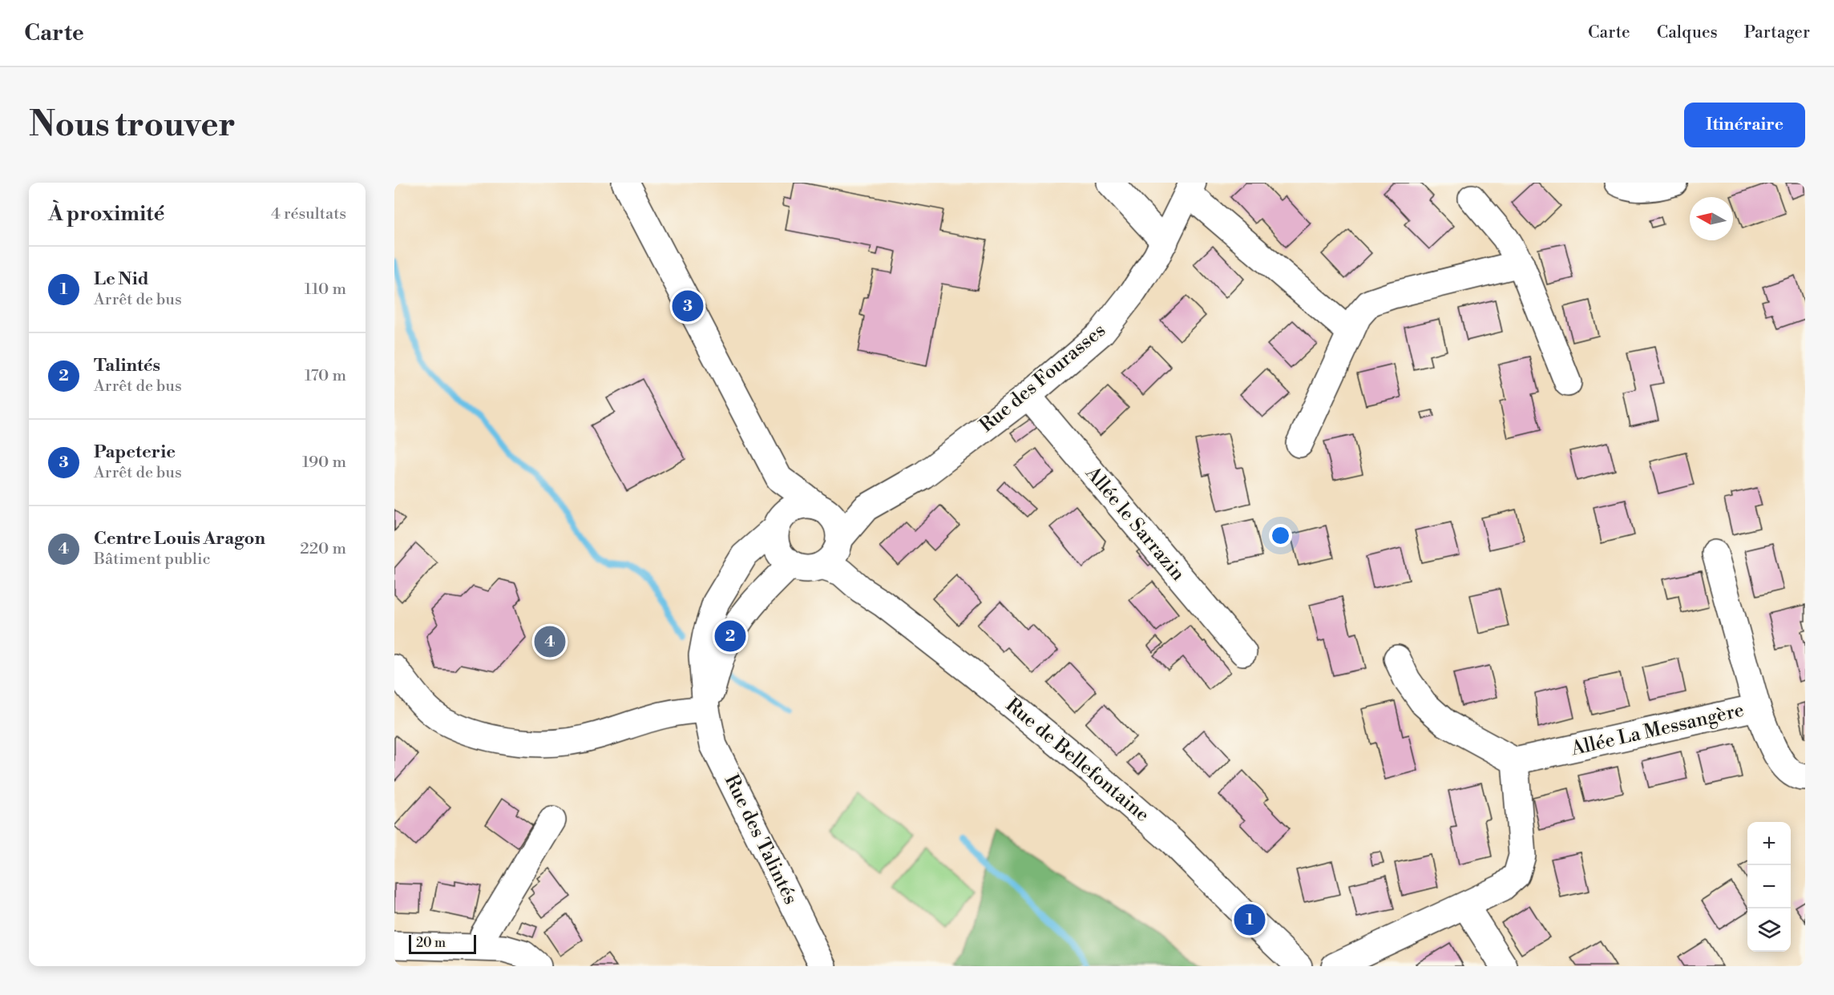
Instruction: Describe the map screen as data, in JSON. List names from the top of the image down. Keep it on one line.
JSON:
{"streets":{"street":["Rue des Fourasses","Allée le Sarrazin","Allée La Messangère","Rue de Bellefontaine","Rue des Talintés"]},"crossings":[["Rue des Fourasses","Allée le Sarrazin"],["Rue de Bellefontaine","Rue des Talintés"]],"scale_bar":"20 m","north":"left","page":{"header":"Carte","nav":["Carte","Calques","Partager"],"buttons":"Itinéraire","title":"Nous trouver","heading":["À proximité","4 résultats"],"list":[{"mark":"1","name":"Le Nid","note":"Arrêt de bus","value":"110 m"},{"mark":"2","name":"Talintés","note":"Arrêt de bus","value":"170 m"},{"mark":"3","name":"Papeterie","note":"Arrêt de bus","value":"190 m"},{"mark":"4","name":"Centre Louis Aragon","note":"Bâtiment public","value":"220 m"}],"pins":["3","2","4","1"],"map_buttons":["+","−"],"scale":"20 m"}}
